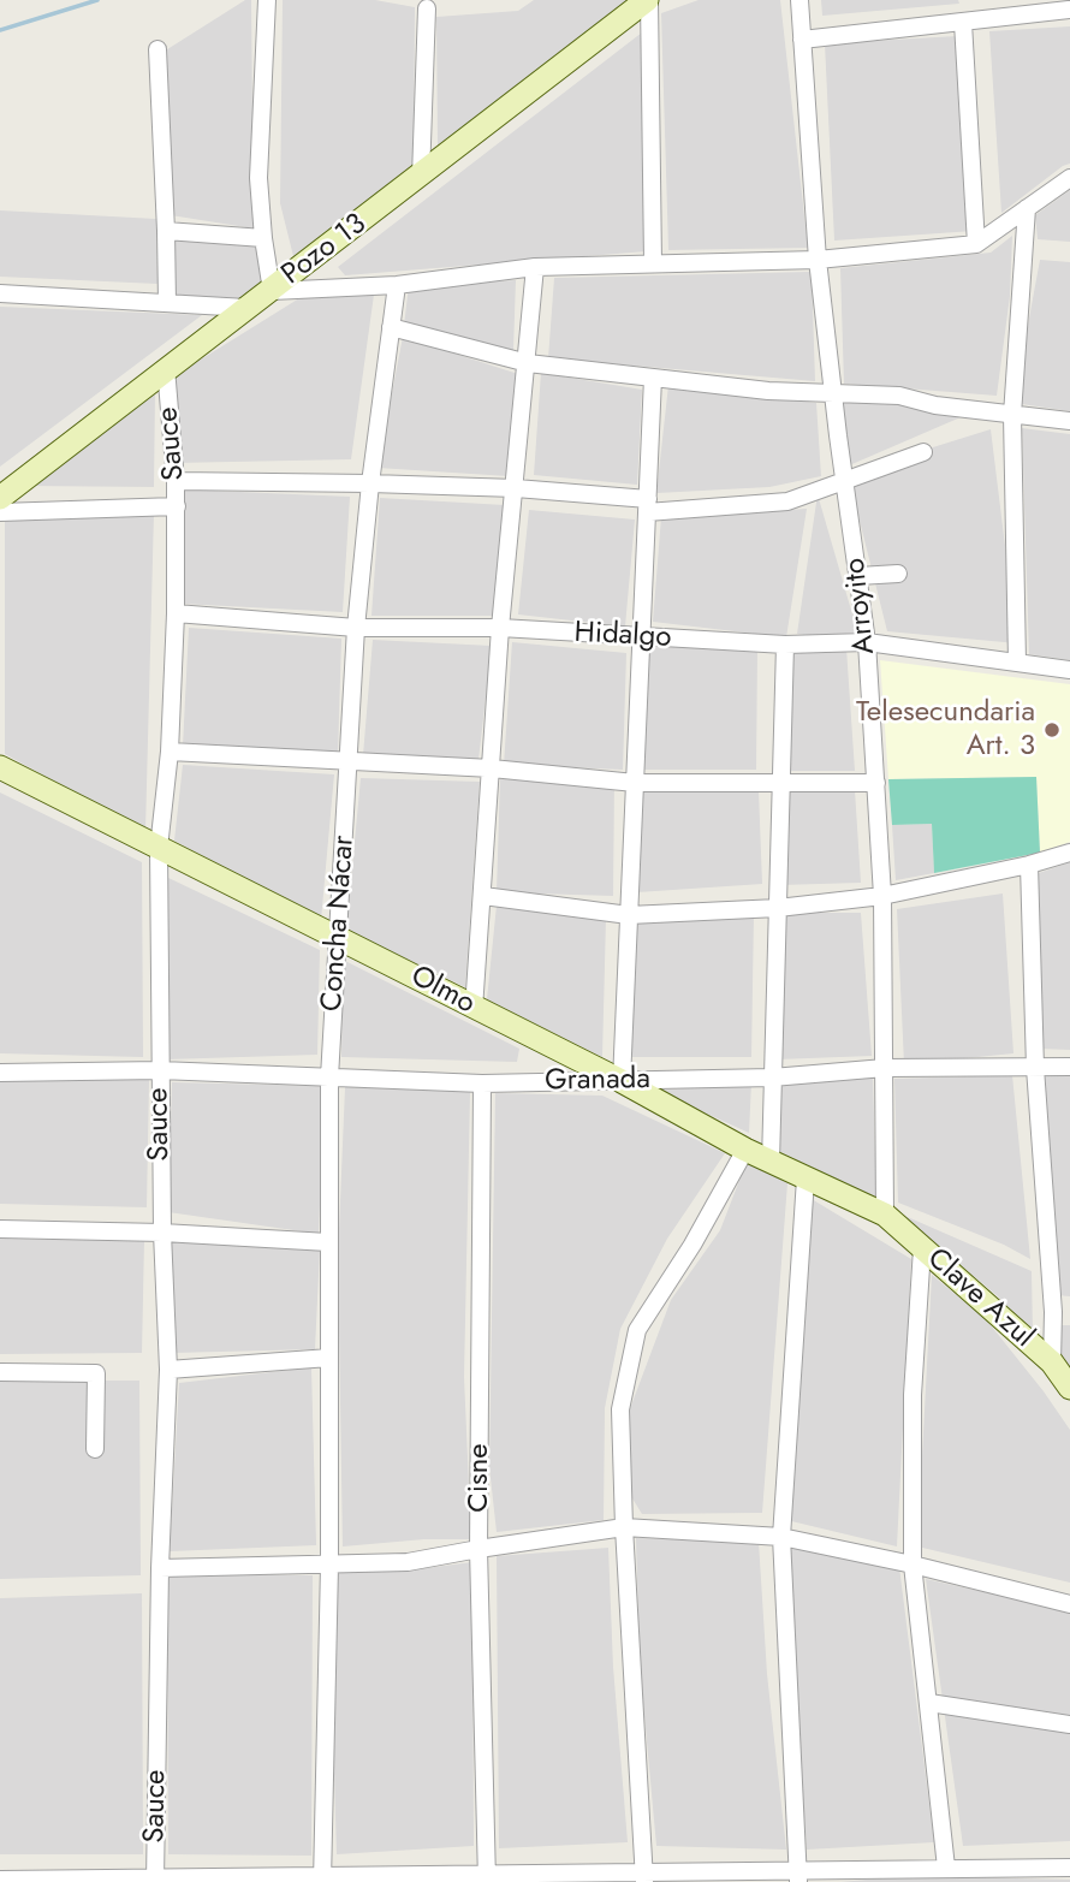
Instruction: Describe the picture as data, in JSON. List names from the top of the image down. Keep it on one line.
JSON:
{"streets":{"main road":["Pozo 13","Olmo","Clave Azul"],"street":["Sauce","Arroyito","Hidalgo","Concha Nácar","Granada","Cisne"]},"crossings":[["Pozo 13","Sauce"],["Sauce","Hidalgo"],["Sauce","Olmo"],["Sauce","Granada"],["Arroyito","Hidalgo"],["Arroyito","Olmo"],["Arroyito","Granada"],["Arroyito","Clave Azul"],["Hidalgo","Concha Nácar"],["Concha Nácar","Olmo"],["Concha Nácar","Granada"],["Olmo","Granada"],["Olmo","Clave Azul"],["Granada","Cisne"]],"places":["Telesecundaria Art. 3"]}
